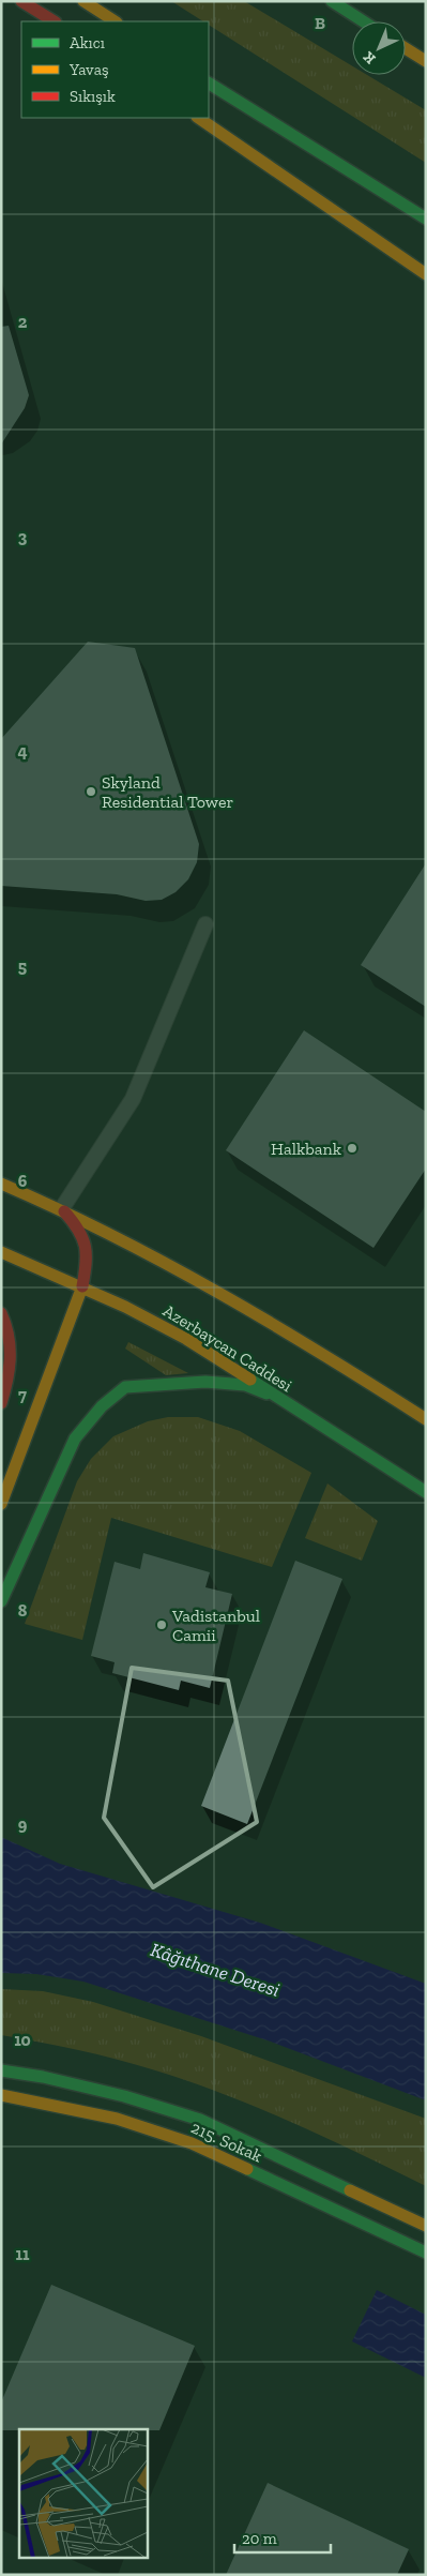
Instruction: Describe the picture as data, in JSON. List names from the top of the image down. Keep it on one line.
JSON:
{"streets":{"main road":["Azerbaycan Caddesi","215. Sokak"]},"water":["Kâğıthane Deresi"],"places":["Skyland Residential Tower","Halkbank","Vadistanbul Camii"],"legend":["Akıcı","Yavaş","Sıkışık"],"scale_bar":"20 m","north":"bottom left","grid":{"columns":["B"],"rows":["2","3","4","5","6","7","8","9","10","11"]}}
